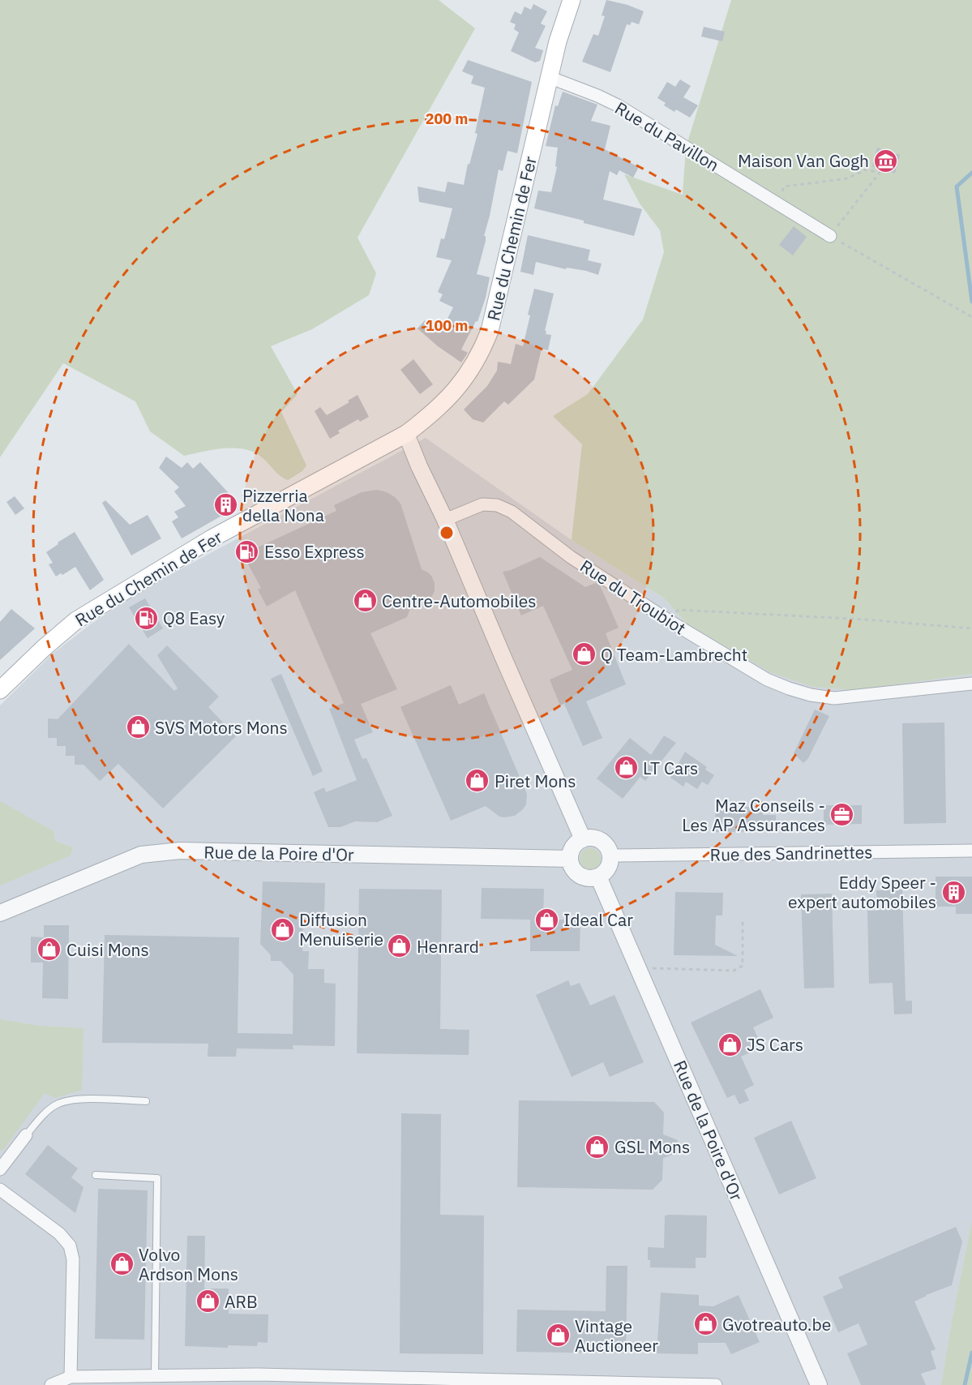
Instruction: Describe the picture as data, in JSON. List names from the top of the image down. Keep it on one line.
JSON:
{"streets":{"main road":["Rue du Chemin de Fer"],"street":["Rue du Pavillon","Rue du Troubiot","Rue de la Poire d'Or","Rue des Sandrinettes"]},"crossings":[["Rue du Pavillon","Rue du Chemin de Fer"],["Rue de la Poire d'Or","Rue des Sandrinettes"]],"places":{"museum":["Maison Van Gogh"],"building":["Pizzerria della Nona","Eddy Speer - expert automobiles"],"fuel station":["Esso Express","Q8 Easy"],"shop":["Centre-Automobiles","Q Team-Lambrecht","SVS Motors Mons","LT Cars","Piret Mons","Ideal Car","Diffusion Menuiserie","Henrard","Cuisi Mons","JS Cars","GSL Mons","Volvo Ardson Mons","ARB","Gvotreauto.be","Vintage Auctioneer"],"office":["Maz Conseils - Les AP Assurances"]},"rings":["200 m","100 m"]}
